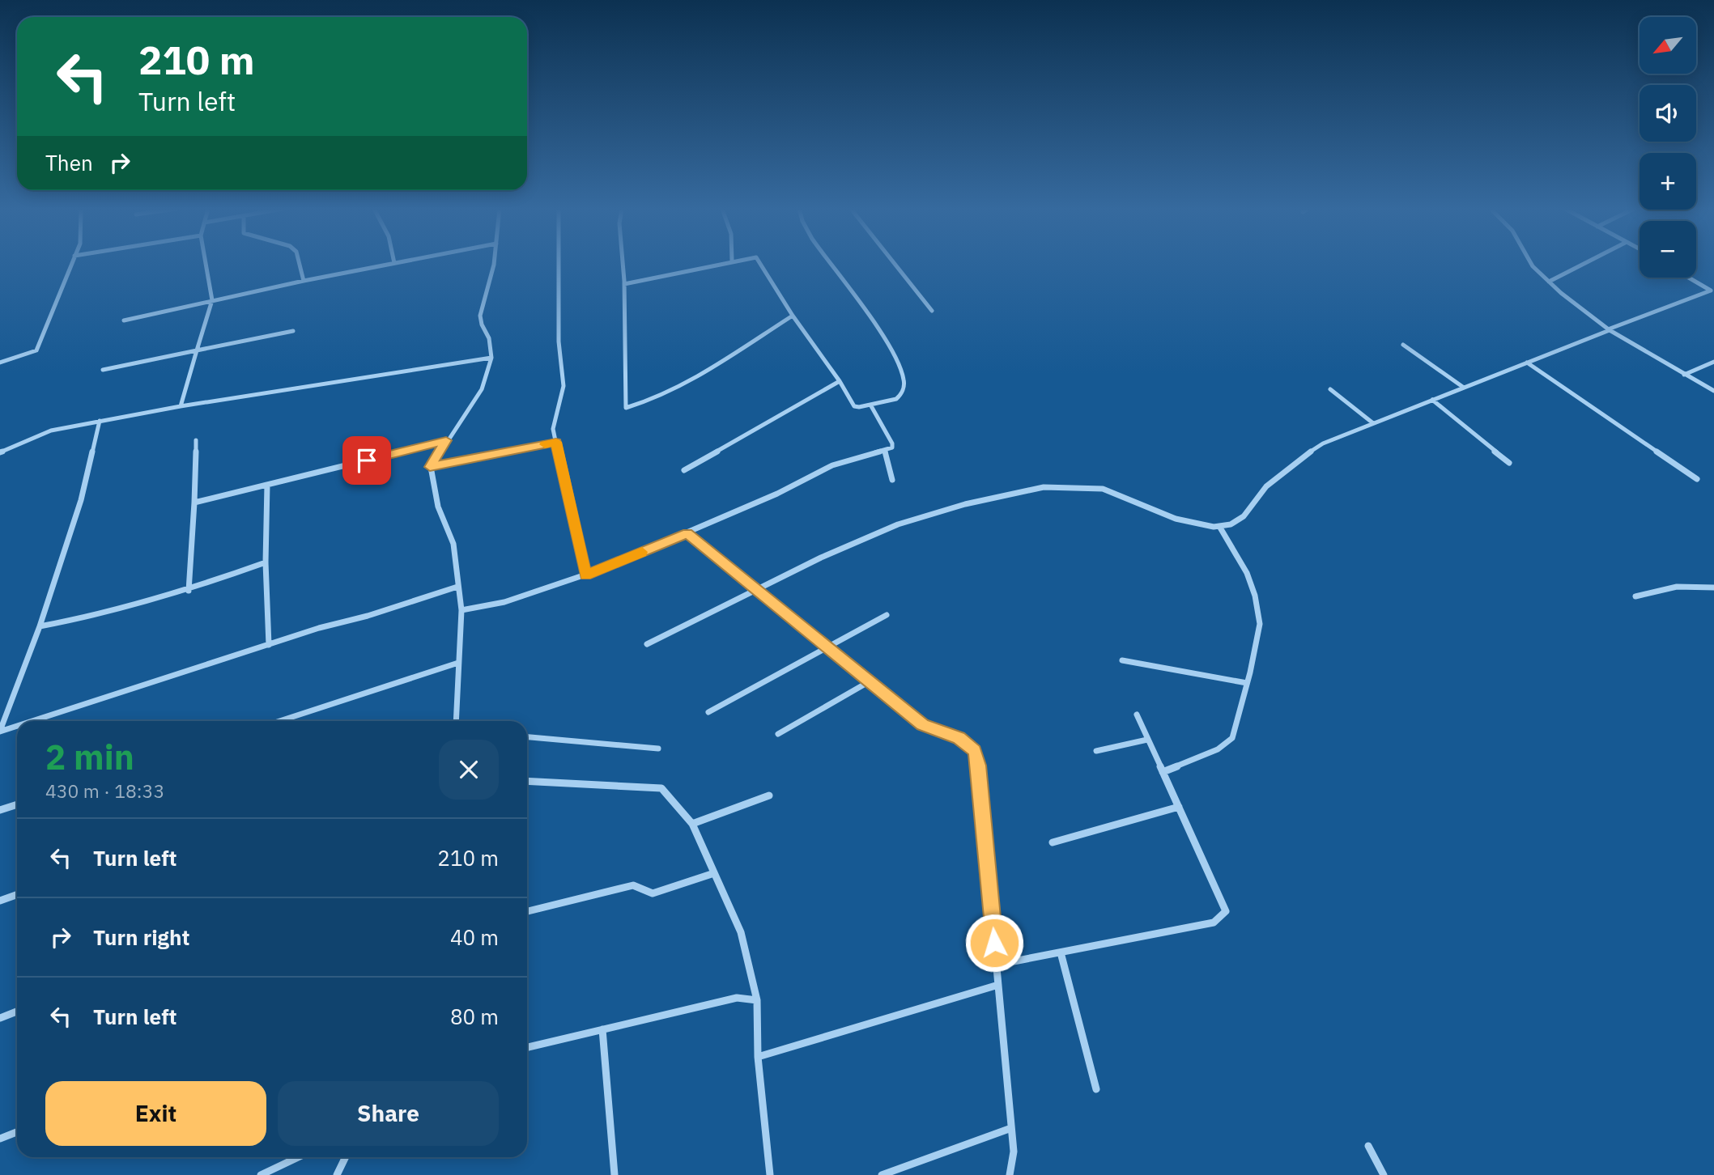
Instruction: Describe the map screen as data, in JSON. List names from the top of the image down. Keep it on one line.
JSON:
{"north":"bottom left","page":{"map_buttons":["+","−"],"turn":["210 m","Turn left"],"then":"Then","heading":["2 min","430 m · 18:33"],"list":[{"name":"Turn left","value":"210 m"},{"name":"Turn right","value":"40 m"},{"name":"Turn left","value":"80 m"}],"buttons":["Exit","Share"]}}
